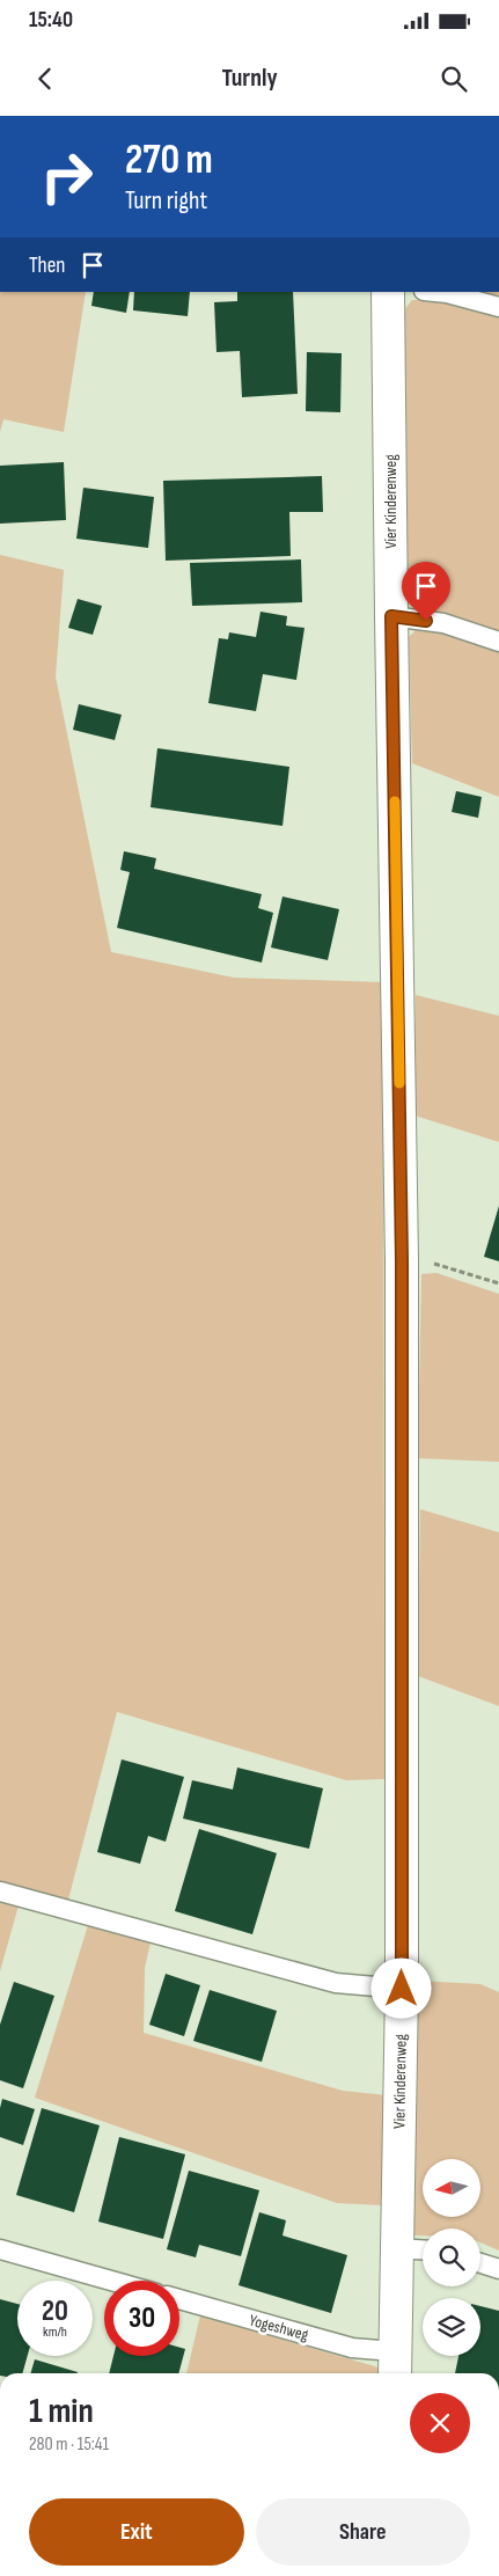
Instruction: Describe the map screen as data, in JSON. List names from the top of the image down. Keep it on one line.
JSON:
{"streets":{"street":["Vier Kinderenweg"],"lane":["Yogeshweg"]},"crossings":[["Vier Kinderenweg","Yogeshweg"]],"north":"left","page":{"status":"15:40","header":"Turnly","turn":["270 m","Turn right"],"then":"Then","speed":"20 km/h","limit":"30","heading":["1 min","280 m · 15:41"],"buttons":["Exit","Share"]}}
